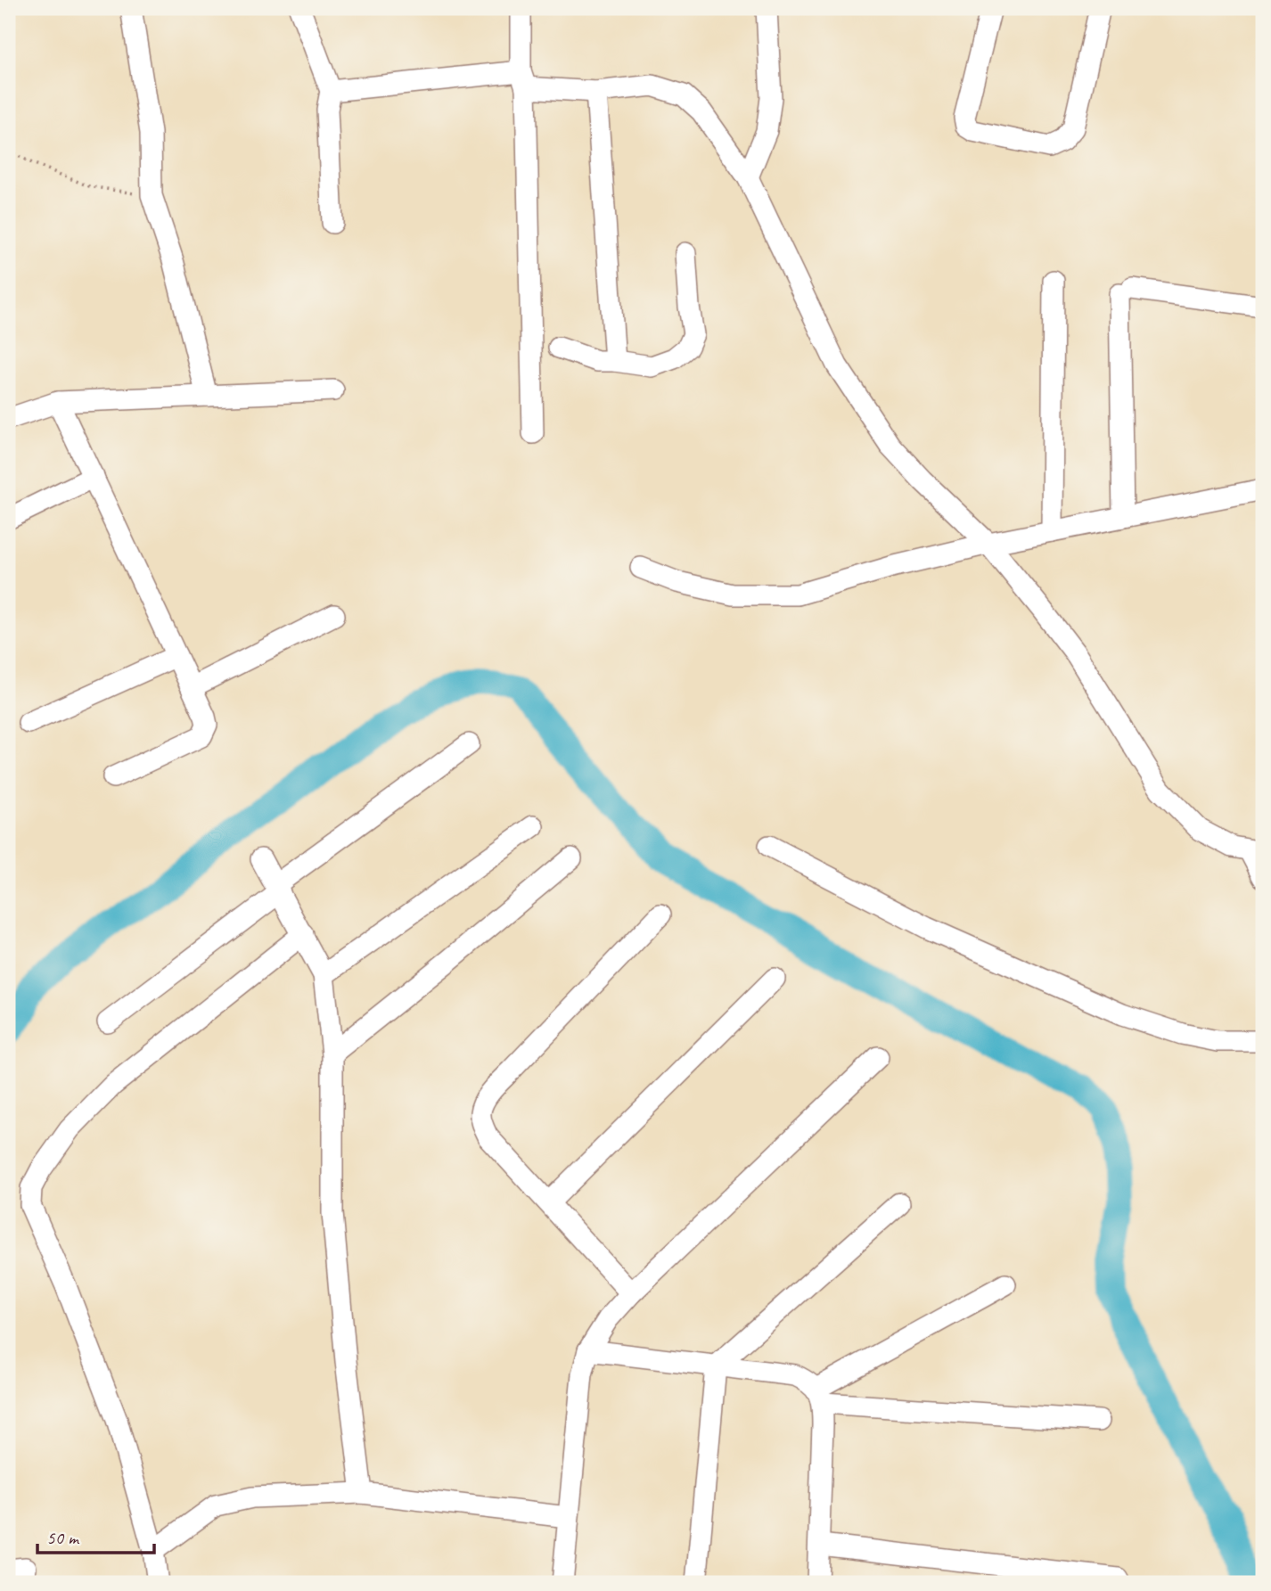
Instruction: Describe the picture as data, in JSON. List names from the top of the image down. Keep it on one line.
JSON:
{"scale_bar":"50 m"}
